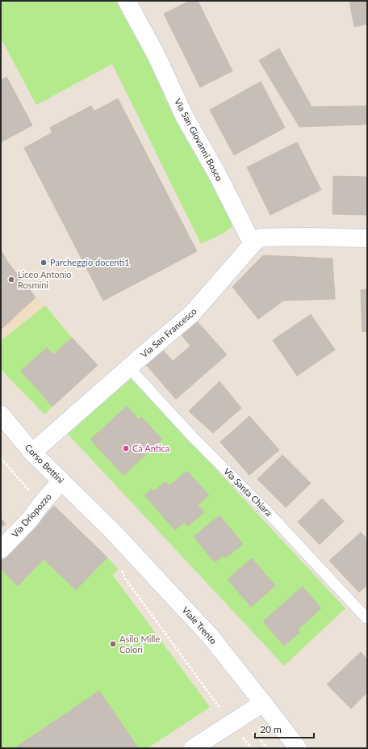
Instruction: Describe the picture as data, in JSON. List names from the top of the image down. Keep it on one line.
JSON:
{"streets":{"street":["Via San Giovanni Bosco","Via San Francesco","Corso Bettini","Via Driopozzo","Viale Trento"],"lane":["Via Santa Chiara"]},"crossings":[["Via San Giovanni Bosco","Via San Francesco"],["Via San Francesco","Corso Bettini"],["Via San Francesco","Via Santa Chiara"],["Corso Bettini","Via Driopozzo"],["Corso Bettini","Viale Trento"]],"places":["Parcheggio docenti1","Liceo Antonio Rosmini","Cà Antica","Asilo Mille Colori"],"scale_bar":"20 m"}
